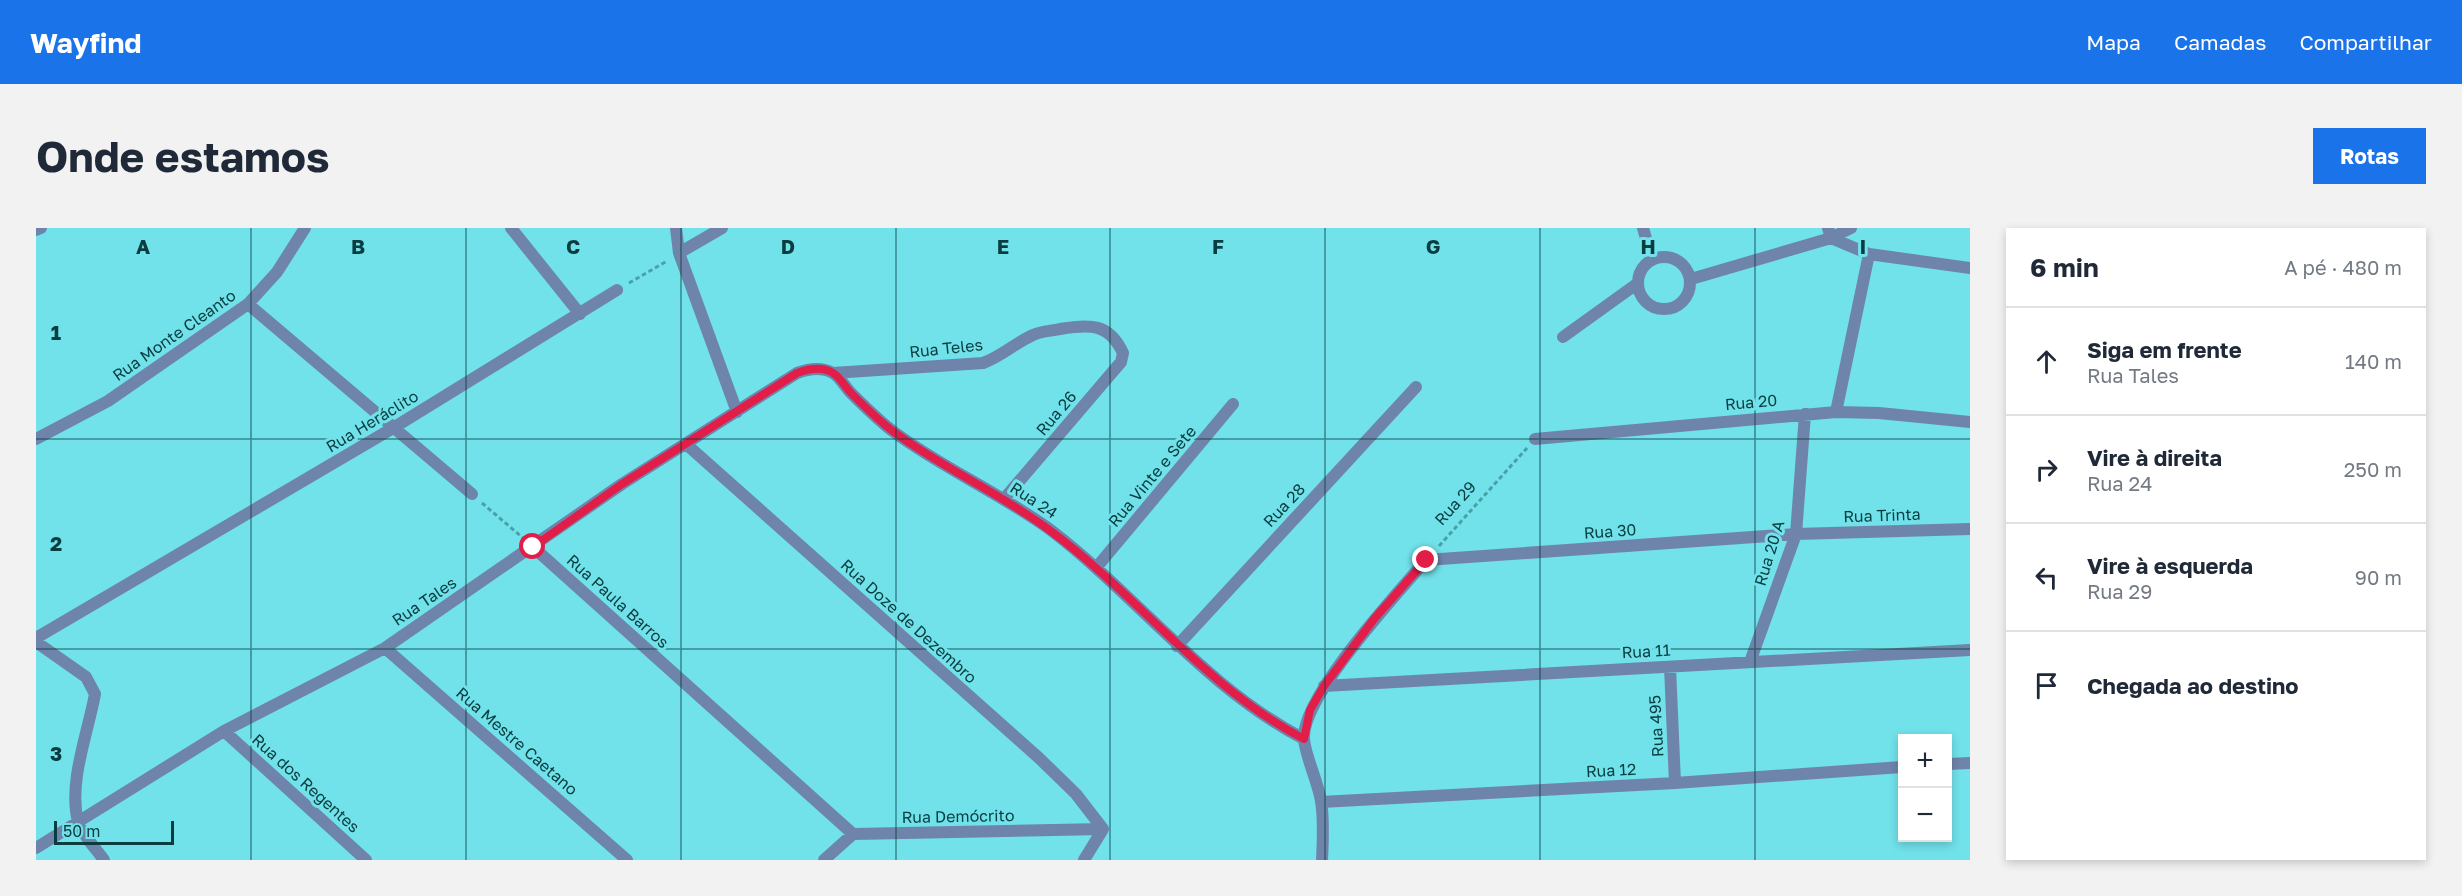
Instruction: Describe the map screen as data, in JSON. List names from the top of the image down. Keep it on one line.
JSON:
{"streets":{"street":["Rua Monte Cleanto","Rua Teles","Rua 20","Rua 26","Rua Heráclito","Rua Vinte e Sete","Rua 24","Rua 28","Rua Trinta","Rua 30","Rua 20 A","Rua Tales","Rua Paula Barros","Rua Doze de Dezembro","Rua 11","Rua 495","Rua Mestre Caetano","Rua 12","Rua dos Regentes","Rua Demócrito"],"path":["Rua 29"]},"crossings":[["Rua Teles","Rua 26"],["Rua Teles","Rua 24"],["Rua Teles","Rua Tales"],["Rua 20","Rua 29"],["Rua 20","Rua 20 A"],["Rua 26","Rua 24"],["Rua Vinte e Sete","Rua 24"],["Rua 24","Rua 28"],["Rua 24","Rua Tales"],["Rua 29","Rua 30"],["Rua Trinta","Rua 30"],["Rua Trinta","Rua 20 A"],["Rua 30","Rua 20 A"],["Rua 20 A","Rua 11"],["Rua Tales","Rua Paula Barros"],["Rua Tales","Rua Doze de Dezembro"],["Rua Tales","Rua Mestre Caetano"],["Rua Tales","Rua dos Regentes"],["Rua Paula Barros","Rua Demócrito"],["Rua Doze de Dezembro","Rua Demócrito"],["Rua 11","Rua 495"],["Rua 495","Rua 12"]],"scale_bar":"50 m","page":{"header":"Wayfind","nav":["Mapa","Camadas","Compartilhar"],"buttons":"Rotas","title":"Onde estamos","heading":["6 min","A pé · 480 m"],"list":[["Siga em frente","Rua Tales","140 m"],["Vire à direita","Rua 24","250 m"],["Vire à esquerda","Rua 29","90 m"],"Chegada ao destino"],"map_buttons":["+","−"],"scale":"50 m"},"grid":{"columns":["A","B","C","D","E","F","G","H","I"],"rows":["1","2","3"]}}
